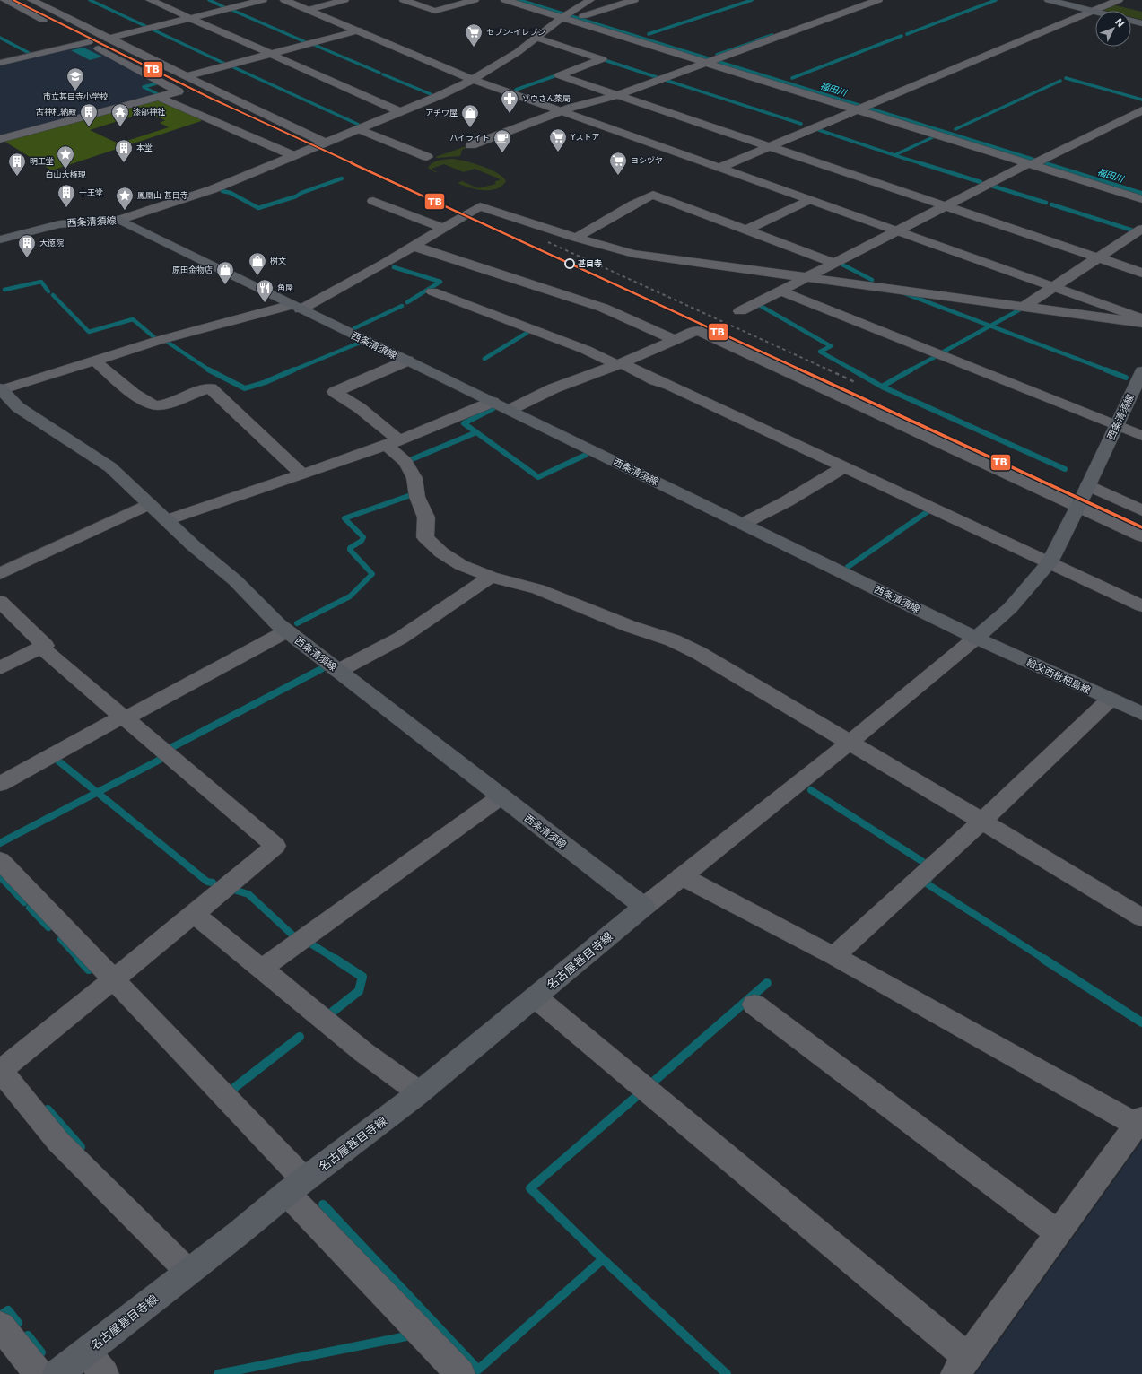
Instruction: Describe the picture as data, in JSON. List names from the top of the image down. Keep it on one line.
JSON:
{"streets":{"main road":["西条清須線","給父西枇杷島線","名古屋甚目寺線"]},"crossings":[["西条清須線","給父西枇杷島線"],["西条清須線","名古屋甚目寺線"]],"water":["福田川"],"places":{"supermarket":["セブン-イレブン","Yストア","ヨシヅヤ"],"school or university":["市立甚目寺小学校"],"pharmacy":["ゾウさん薬局"],"building":["古神札納殿","本堂","明王堂","十王堂","大徳院"],"temple":["漆部神社"],"shop":["アチワ屋","桝文","原田金物店"],"cafe":["ハイライト"],"place":["白山大権現","鳳凰山 甚目寺"],"other":["甚目寺"],"restaurant":["角屋"]},"lines":["transit line TB"],"north":"top right"}
